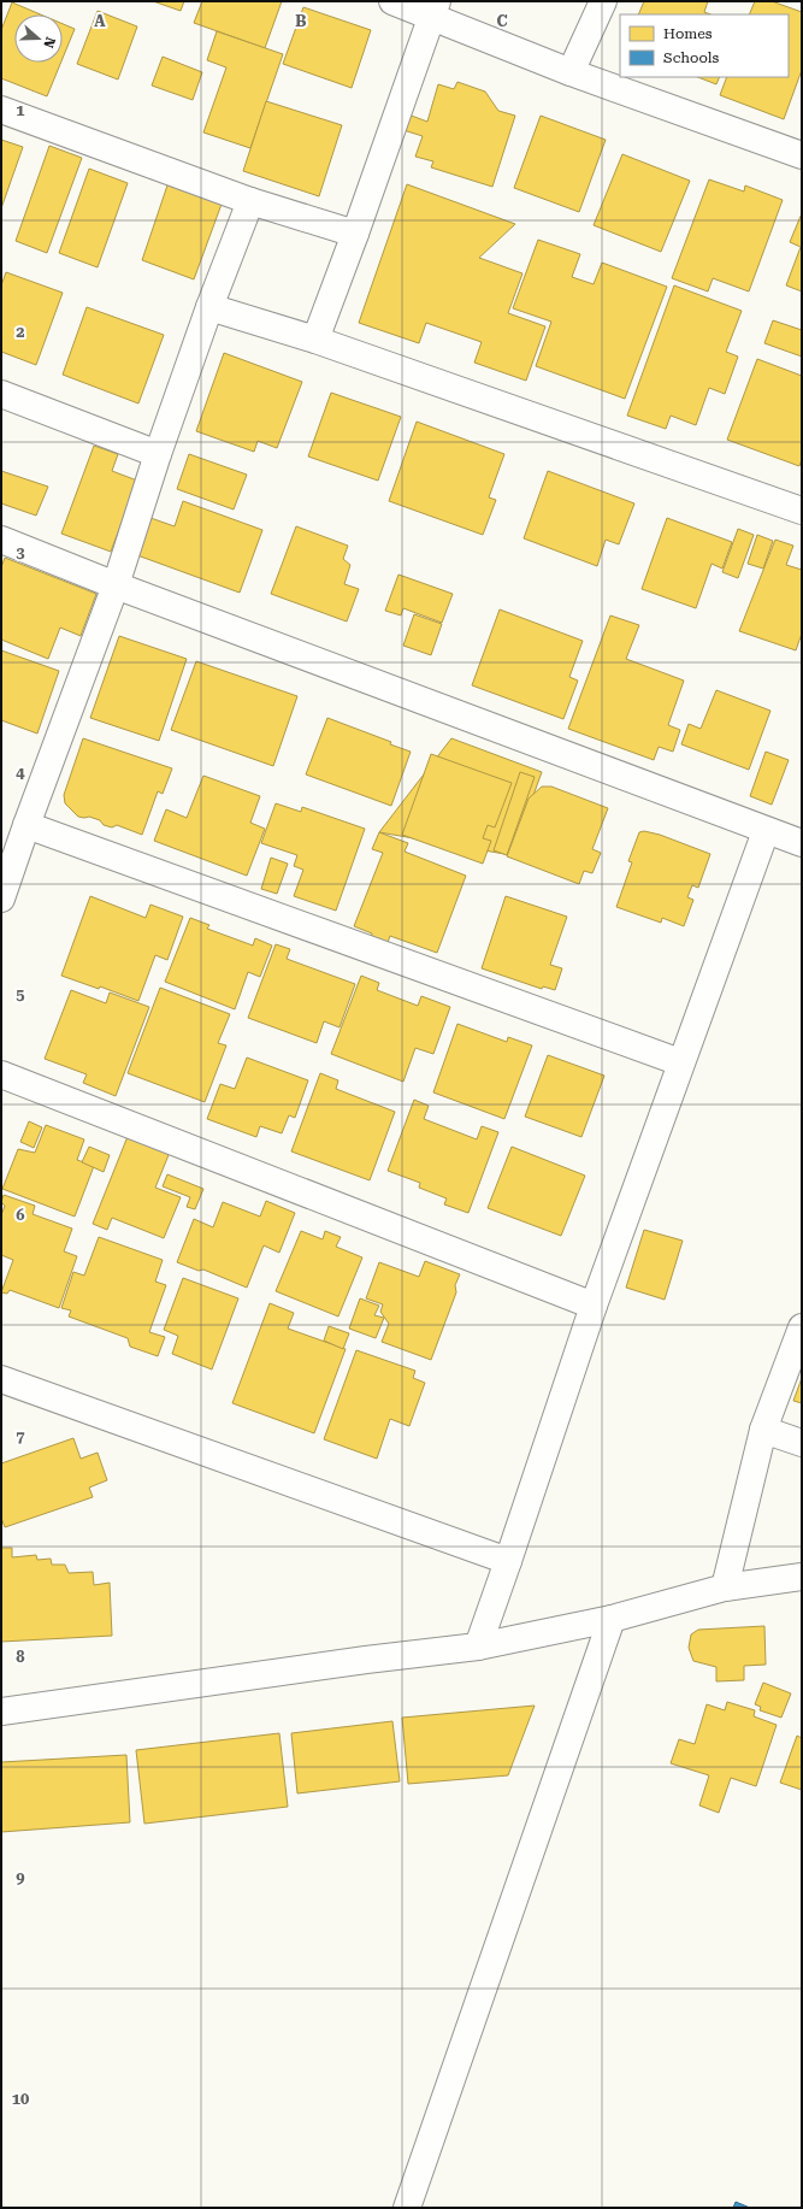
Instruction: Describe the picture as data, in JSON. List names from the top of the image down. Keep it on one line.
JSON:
{"legend":["Homes","Schools"],"north":"right","grid":{"columns":["A","B","C"],"rows":["1","2","3","4","5","6","7","8","9","10"]}}
